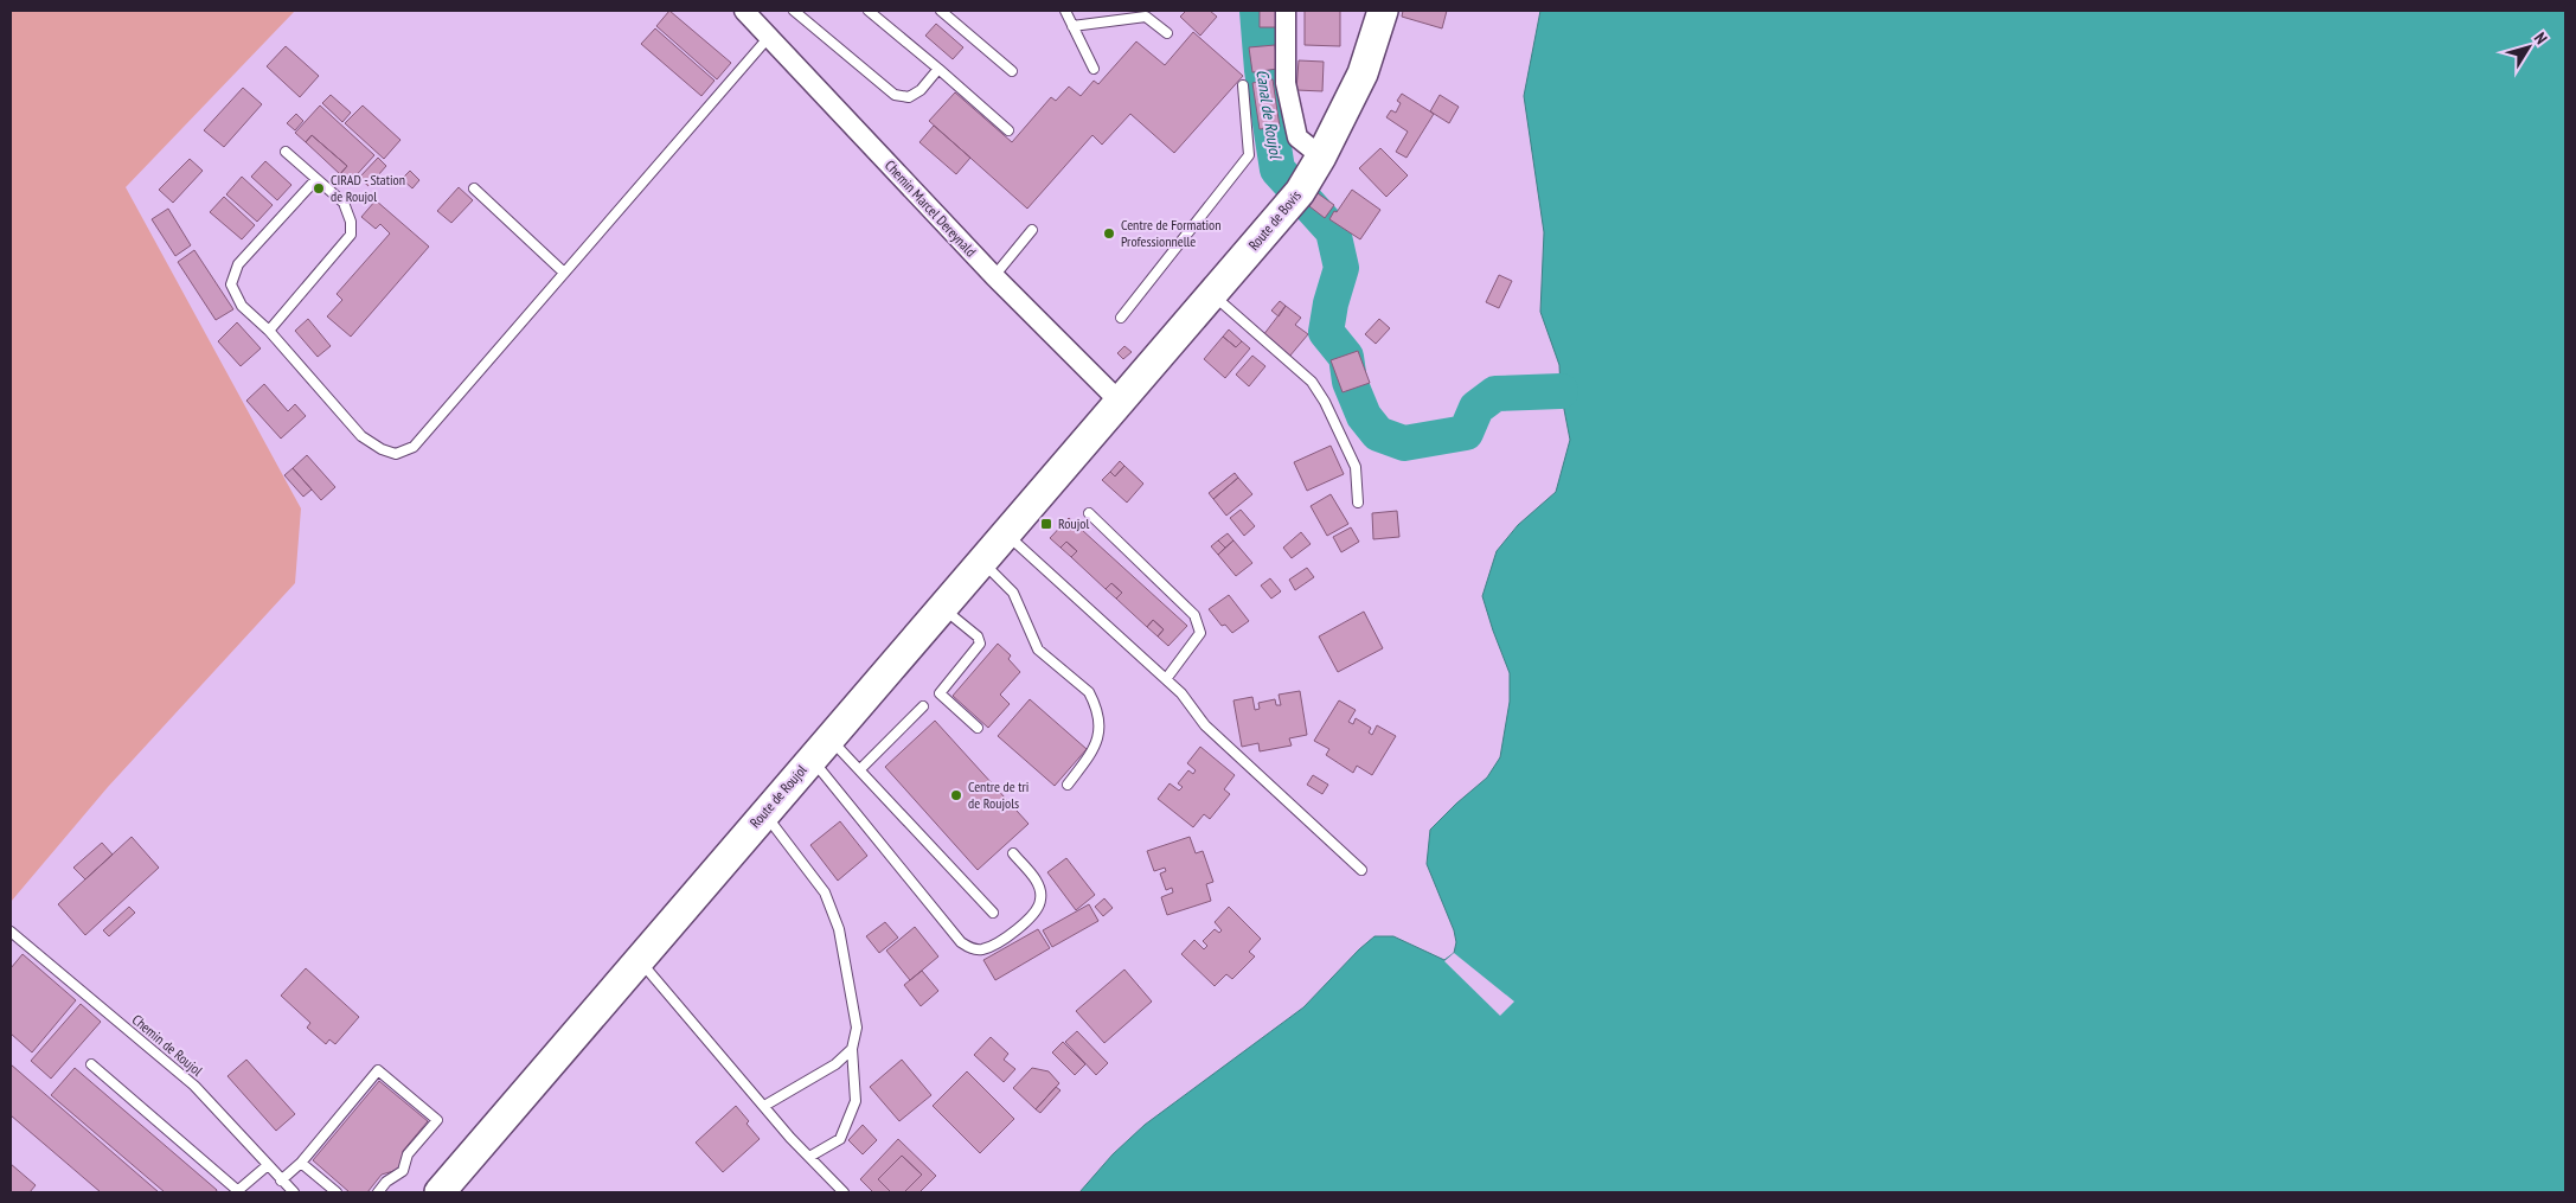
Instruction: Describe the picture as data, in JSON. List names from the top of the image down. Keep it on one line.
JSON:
{"streets":{"main road":["Route de Bovis","Route de Roujol"],"street":["Chemin Marcel Dereynald"],"lane":["Chemin de Roujol"]},"crossings":[["Chemin Marcel Dereynald","Route de Bovis"],["Chemin Marcel Dereynald","Route de Roujol"],["Route de Bovis","Route de Roujol"]],"water":["Canal de Roujol"],"places":{"other":["CIRAD - Station de Roujol","Centre de Formation Professionnelle","Centre de tri de Roujols"],"transit":["Roujol"]},"north":"top right"}
